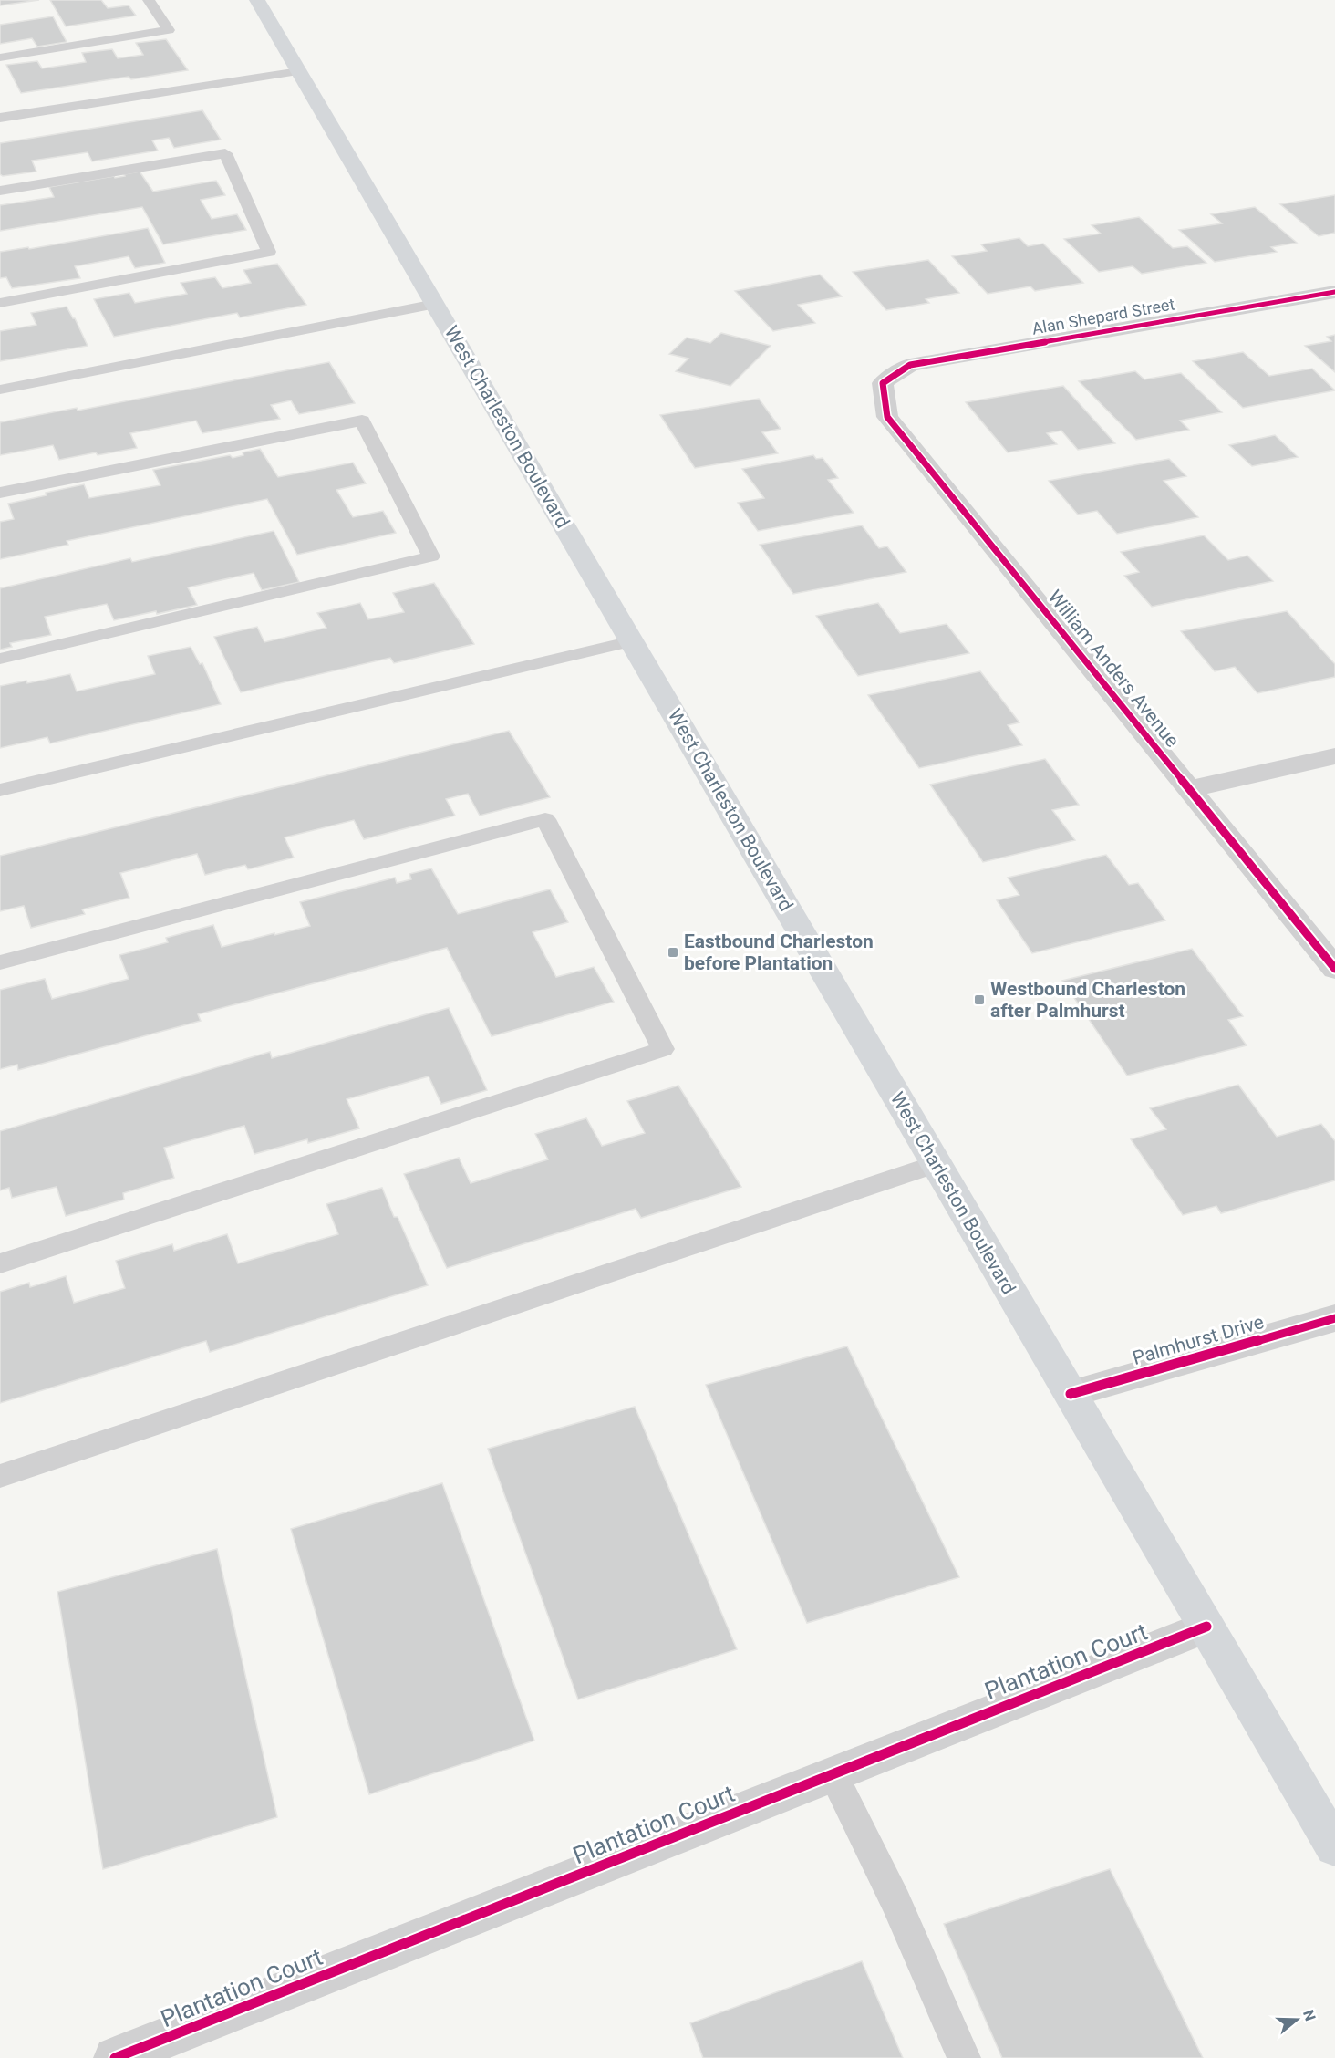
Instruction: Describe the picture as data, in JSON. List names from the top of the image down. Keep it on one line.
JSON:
{"streets":{"main road":["West Charleston Boulevard"],"street":["Alan Shepard Street","William Anders Avenue","Palmhurst Drive","Plantation Court"]},"crossings":[["Alan Shepard Street","William Anders Avenue"],["West Charleston Boulevard","Palmhurst Drive"],["West Charleston Boulevard","Plantation Court"]],"places":{"transit":["Eastbound Charleston before Plantation","Westbound Charleston after Palmhurst"]},"north":"right"}
